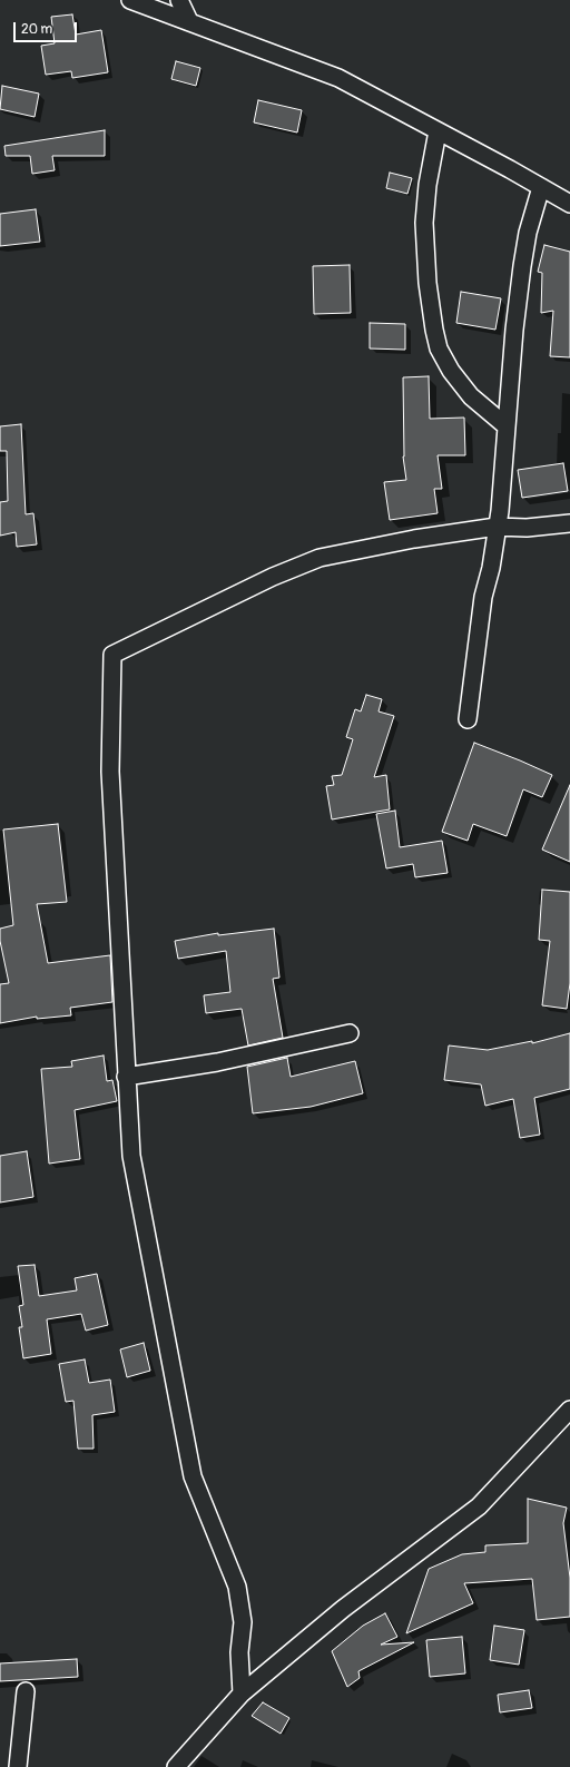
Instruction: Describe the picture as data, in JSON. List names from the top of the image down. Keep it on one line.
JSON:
{"scale_bar":"20 m"}
